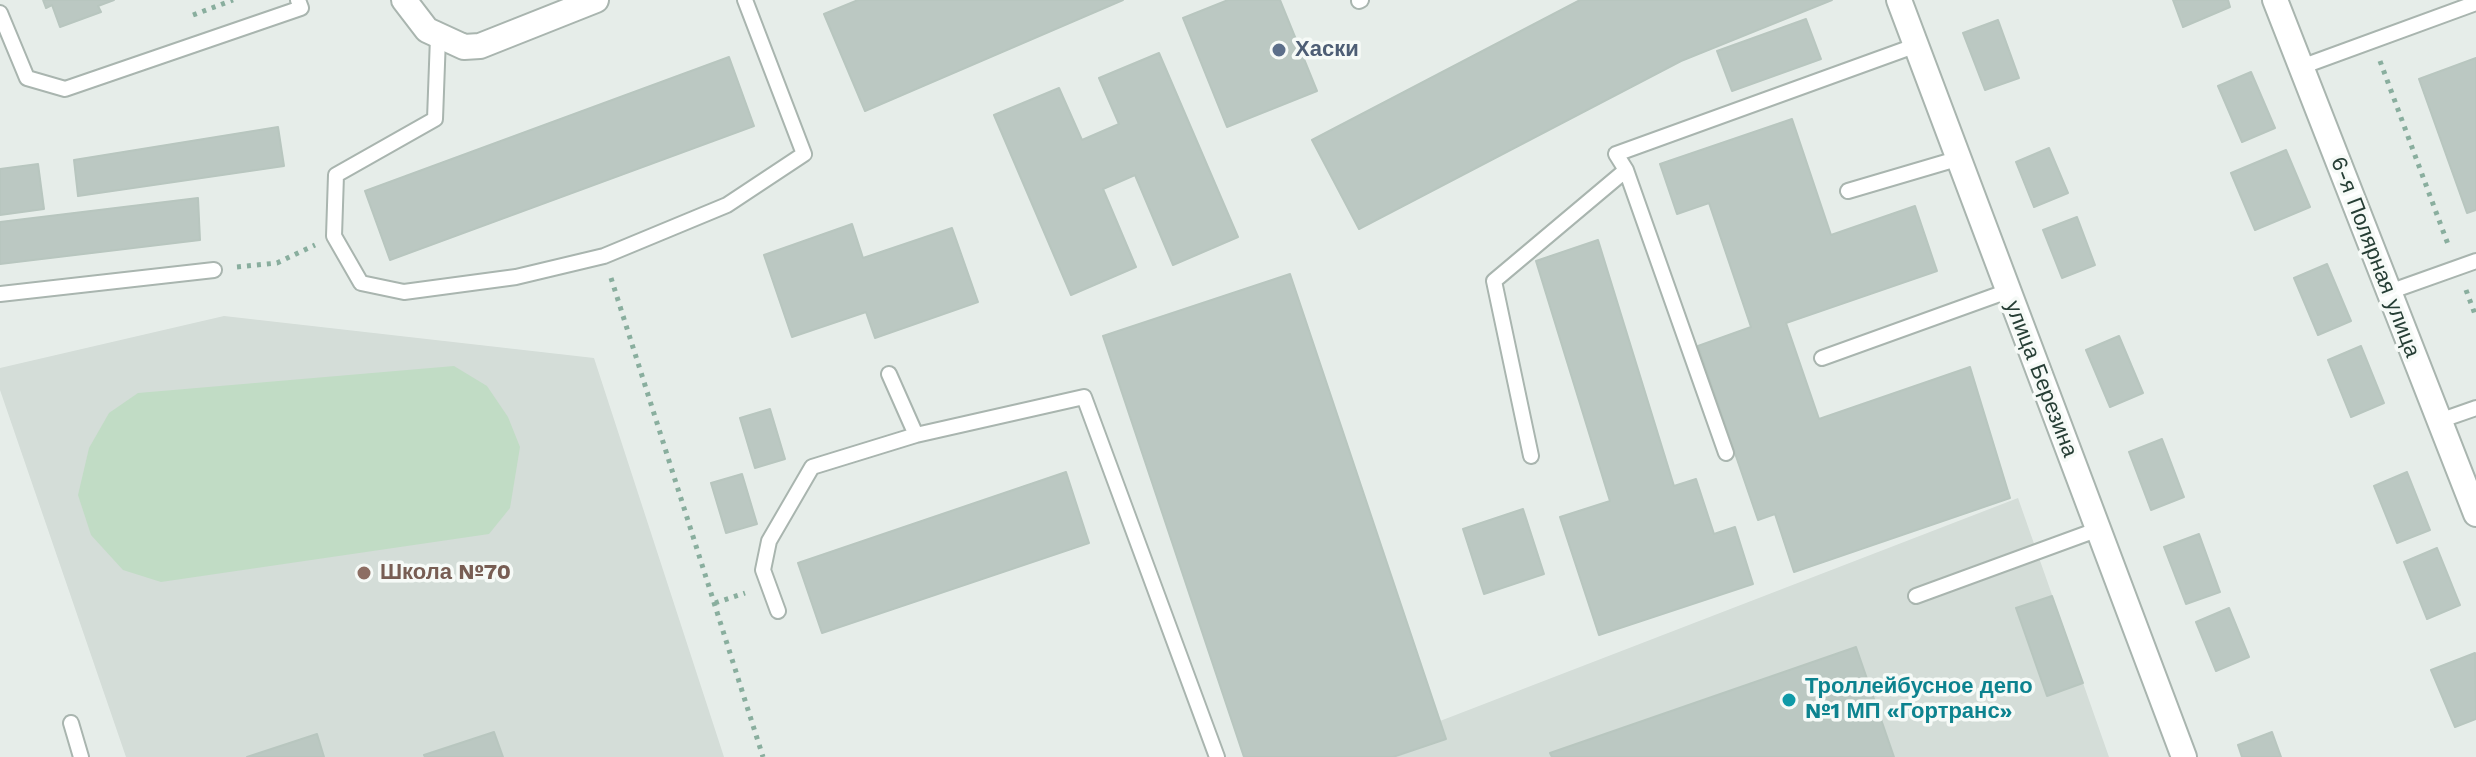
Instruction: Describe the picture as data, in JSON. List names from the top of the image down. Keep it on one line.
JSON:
{"streets":{"street":["6-я Полярная улица","улица Березина"]},"places":["Хаски","Школа №70","Троллейбусное депо №1 МП «Гортранс»"]}
